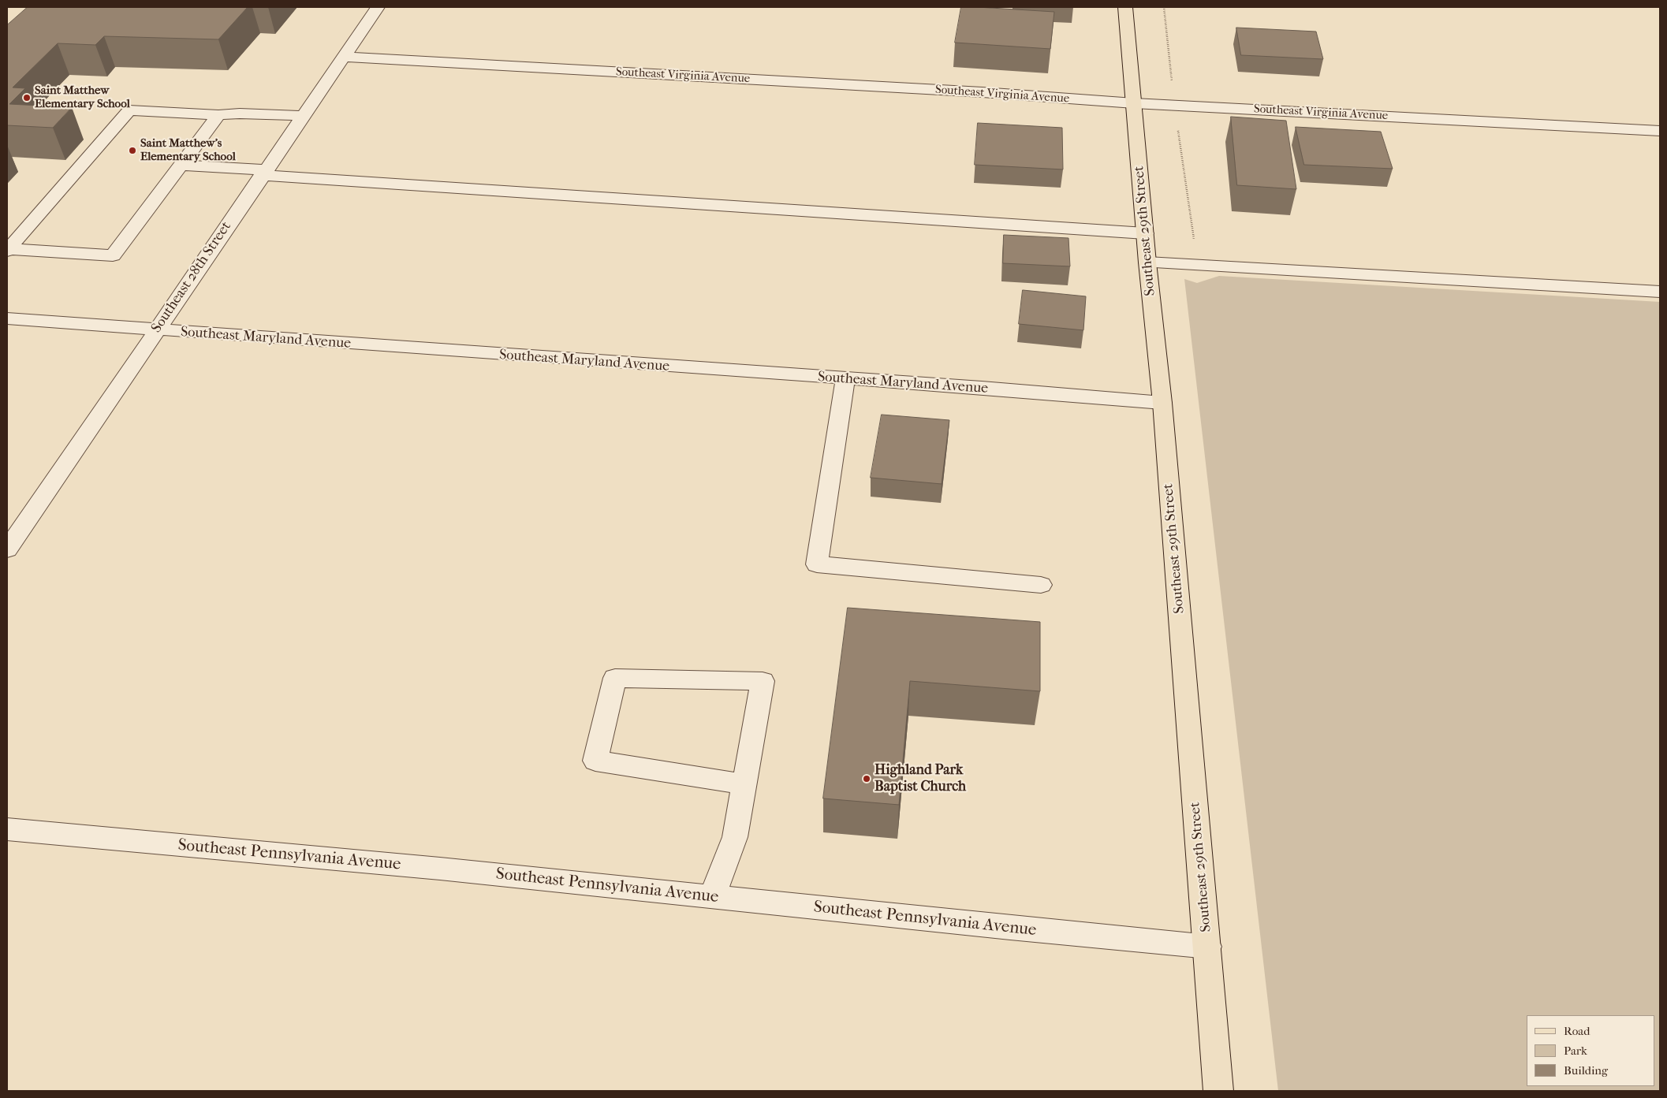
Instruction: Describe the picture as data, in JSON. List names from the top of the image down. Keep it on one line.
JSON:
{"streets":{"main road":["Southeast 29th Street"],"street":["Southeast Virginia Avenue","Southeast 28th Street","Southeast Maryland Avenue","Southeast Pennsylvania Avenue"]},"crossings":[["Southeast Virginia Avenue","Southeast 29th Street"],["Southeast Virginia Avenue","Southeast 28th Street"],["Southeast 29th Street","Southeast Maryland Avenue"],["Southeast 29th Street","Southeast Pennsylvania Avenue"],["Southeast 28th Street","Southeast Maryland Avenue"]],"places":["Saint Matthew Elementary School","Saint Matthew's Elementary School","Highland Park Baptist Church"],"legend":["Road","Park","Building"]}
